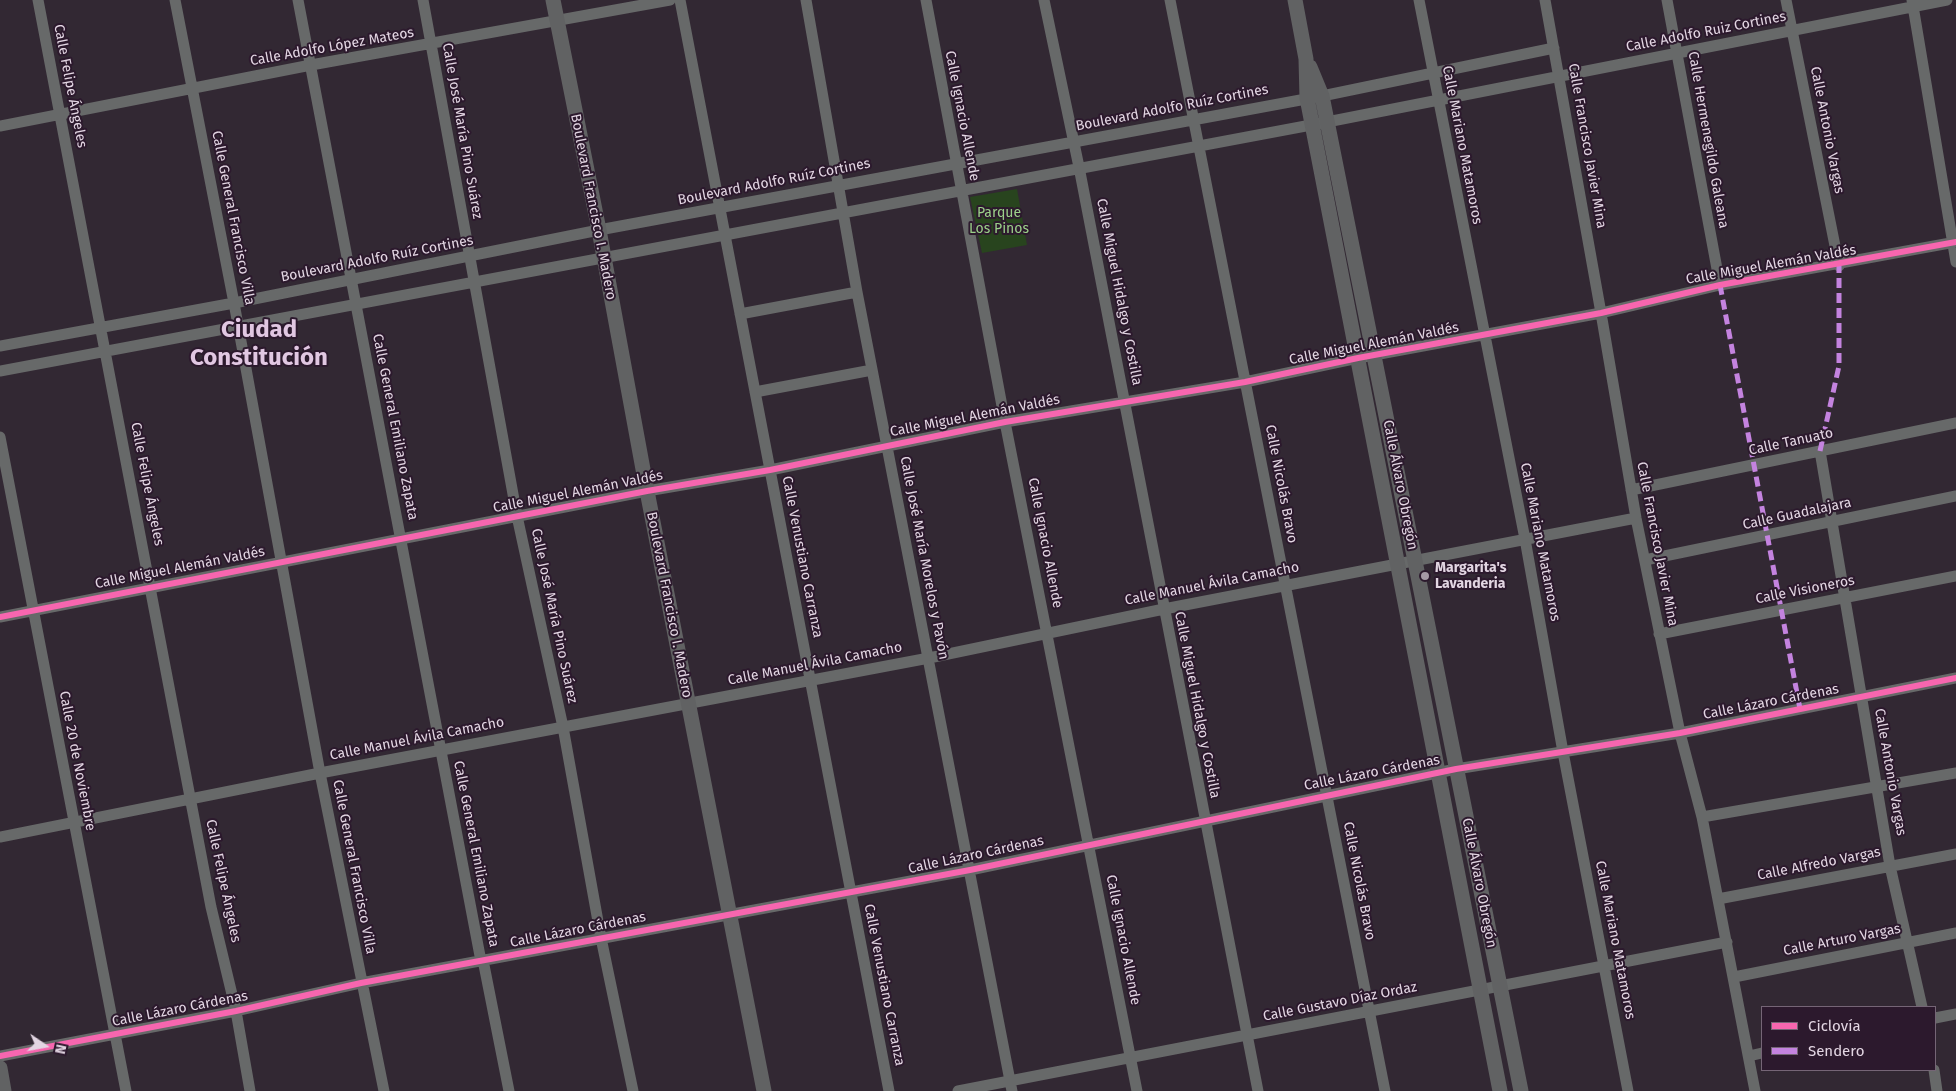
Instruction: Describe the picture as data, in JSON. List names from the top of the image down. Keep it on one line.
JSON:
{"streets":{"street":["Calle Adolfo Ruiz Cortines","Calle Adolfo López Mateos","Calle Felipe Ángeles","Boulevard Adolfo Ruíz Cortines","Calle Ignacio Allende","Calle Antonio Vargas","Calle José María Pino Suárez","Calle Hermenegildo Galeana","Calle Mariano Matamoros","Calle Francisco Javier Mina","Boulevard Francisco I. Madero","Calle General Francisco Villa","Calle Miguel Alemán Valdés","Calle Miguel Hidalgo y Costilla","Calle General Emiliano Zapata","Calle Tanuato","Calle Nicolás Bravo","Calle Álvaro Obregón","Calle Guadalajara","Calle Venustiano Carranza","Calle José María Morelos y Pavón","Calle Manuel Ávila Camacho","Calle Visioneros","Calle Lázaro Cárdenas","Calle 20 de Noviembre","Calle Alfredo Vargas","Calle Arturo Vargas","Calle Gustavo Díaz Ordaz"]},"crossings":[["Calle Adolfo Ruiz Cortines","Calle Antonio Vargas"],["Calle Adolfo Ruiz Cortines","Calle Hermenegildo Galeana"],["Calle Adolfo Ruiz Cortines","Calle Mariano Matamoros"],["Calle Adolfo Ruiz Cortines","Calle Francisco Javier Mina"],["Calle Adolfo Ruiz Cortines","Calle Álvaro Obregón"],["Calle Adolfo López Mateos","Calle Felipe Ángeles"],["Calle Adolfo López Mateos","Calle José María Pino Suárez"],["Calle Adolfo López Mateos","Boulevard Francisco I. Madero"],["Calle Adolfo López Mateos","Calle General Francisco Villa"],["Calle Adolfo López Mateos","Calle General Emiliano Zapata"],["Calle Felipe Ángeles","Boulevard Adolfo Ruíz Cortines"],["Calle Felipe Ángeles","Calle Miguel Alemán Valdés"],["Calle Felipe Ángeles","Calle Manuel Ávila Camacho"],["Calle Felipe Ángeles","Calle Lázaro Cárdenas"],["Boulevard Adolfo Ruíz Cortines","Calle Ignacio Allende"],["Boulevard Adolfo Ruíz Cortines","Calle José María Pino Suárez"],["Boulevard Adolfo Ruíz Cortines","Calle Mariano Matamoros"],["Boulevard Adolfo Ruíz Cortines","Calle Francisco Javier Mina"],["Boulevard Adolfo Ruíz Cortines","Boulevard Francisco I. Madero"],["Boulevard Adolfo Ruíz Cortines","Calle General Francisco Villa"],["Boulevard Adolfo Ruíz Cortines","Calle Miguel Hidalgo y Costilla"],["Boulevard Adolfo Ruíz Cortines","Calle General Emiliano Zapata"],["Boulevard Adolfo Ruíz Cortines","Calle Nicolás Bravo"],["Boulevard Adolfo Ruíz Cortines","Calle Álvaro Obregón"],["Boulevard Adolfo Ruíz Cortines","Calle Venustiano Carranza"],["Boulevard Adolfo Ruíz Cortines","Calle José María Morelos y Pavón"],["Calle Ignacio Allende","Calle Miguel Alemán Valdés"],["Calle Ignacio Allende","Calle Manuel Ávila Camacho"],["Calle Ignacio Allende","Calle Lázaro Cárdenas"],["Calle Ignacio Allende","Calle Gustavo Díaz Ordaz"],["Calle Antonio Vargas","Calle Miguel Alemán Valdés"],["Calle Antonio Vargas","Calle Tanuato"],["Calle Antonio Vargas","Calle Guadalajara"],["Calle Antonio Vargas","Calle Visioneros"],["Calle Antonio Vargas","Calle Lázaro Cárdenas"],["Calle Antonio Vargas","Calle Alfredo Vargas"],["Calle Antonio Vargas","Calle Arturo Vargas"],["Calle José María Pino Suárez","Calle Miguel Alemán Valdés"],["Calle José María Pino Suárez","Calle Manuel Ávila Camacho"],["Calle José María Pino Suárez","Calle Lázaro Cárdenas"],["Calle Hermenegildo Galeana","Calle Miguel Alemán Valdés"],["Calle Mariano Matamoros","Calle Miguel Alemán Valdés"],["Calle Mariano Matamoros","Calle Manuel Ávila Camacho"],["Calle Mariano Matamoros","Calle Lázaro Cárdenas"],["Calle Mariano Matamoros","Calle Gustavo Díaz Ordaz"],["Calle Francisco Javier Mina","Calle Miguel Alemán Valdés"],["Calle Francisco Javier Mina","Calle Tanuato"],["Calle Francisco Javier Mina","Calle Guadalajara"],["Calle Francisco Javier Mina","Calle Manuel Ávila Camacho"],["Calle Francisco Javier Mina","Calle Visioneros"],["Calle Francisco Javier Mina","Calle Lázaro Cárdenas"],["Calle Francisco Javier Mina","Calle Alfredo Vargas"],["Calle Francisco Javier Mina","Calle Arturo Vargas"],["Calle Francisco Javier Mina","Calle Gustavo Díaz Ordaz"],["Boulevard Francisco I. Madero","Calle Miguel Alemán Valdés"],["Boulevard Francisco I. Madero","Calle Manuel Ávila Camacho"],["Boulevard Francisco I. Madero","Calle Lázaro Cárdenas"],["Calle General Francisco Villa","Calle Miguel Alemán Valdés"],["Calle General Francisco Villa","Calle Manuel Ávila Camacho"],["Calle General Francisco Villa","Calle Lázaro Cárdenas"],["Calle Miguel Alemán Valdés","Calle Miguel Hidalgo y Costilla"],["Calle Miguel Alemán Valdés","Calle General Emiliano Zapata"],["Calle Miguel Alemán Valdés","Calle Nicolás Bravo"],["Calle Miguel Alemán Valdés","Calle Álvaro Obregón"],["Calle Miguel Alemán Valdés","Calle Venustiano Carranza"],["Calle Miguel Alemán Valdés","Calle José María Morelos y Pavón"],["Calle Miguel Alemán Valdés","Calle 20 de Noviembre"],["Calle Miguel Hidalgo y Costilla","Calle Manuel Ávila Camacho"],["Calle Miguel Hidalgo y Costilla","Calle Lázaro Cárdenas"],["Calle Miguel Hidalgo y Costilla","Calle Gustavo Díaz Ordaz"],["Calle General Emiliano Zapata","Calle Manuel Ávila Camacho"],["Calle General Emiliano Zapata","Calle Lázaro Cárdenas"],["Calle Nicolás Bravo","Calle Manuel Ávila Camacho"],["Calle Nicolás Bravo","Calle Lázaro Cárdenas"],["Calle Nicolás Bravo","Calle Gustavo Díaz Ordaz"],["Calle Álvaro Obregón","Calle Manuel Ávila Camacho"],["Calle Álvaro Obregón","Calle Lázaro Cárdenas"],["Calle Álvaro Obregón","Calle Gustavo Díaz Ordaz"],["Calle Venustiano Carranza","Calle Manuel Ávila Camacho"],["Calle Venustiano Carranza","Calle Lázaro Cárdenas"],["Calle José María Morelos y Pavón","Calle Manuel Ávila Camacho"],["Calle José María Morelos y Pavón","Calle Lázaro Cárdenas"],["Calle José María Morelos y Pavón","Calle Gustavo Díaz Ordaz"],["Calle Manuel Ávila Camacho","Calle 20 de Noviembre"],["Calle Lázaro Cárdenas","Calle 20 de Noviembre"]],"districts":["Ciudad Constitución"],"parks":["Parque Los Pinos"],"places":["Margarita's Lavanderia"],"legend":["Ciclovía","Sendero"],"north":"right"}
